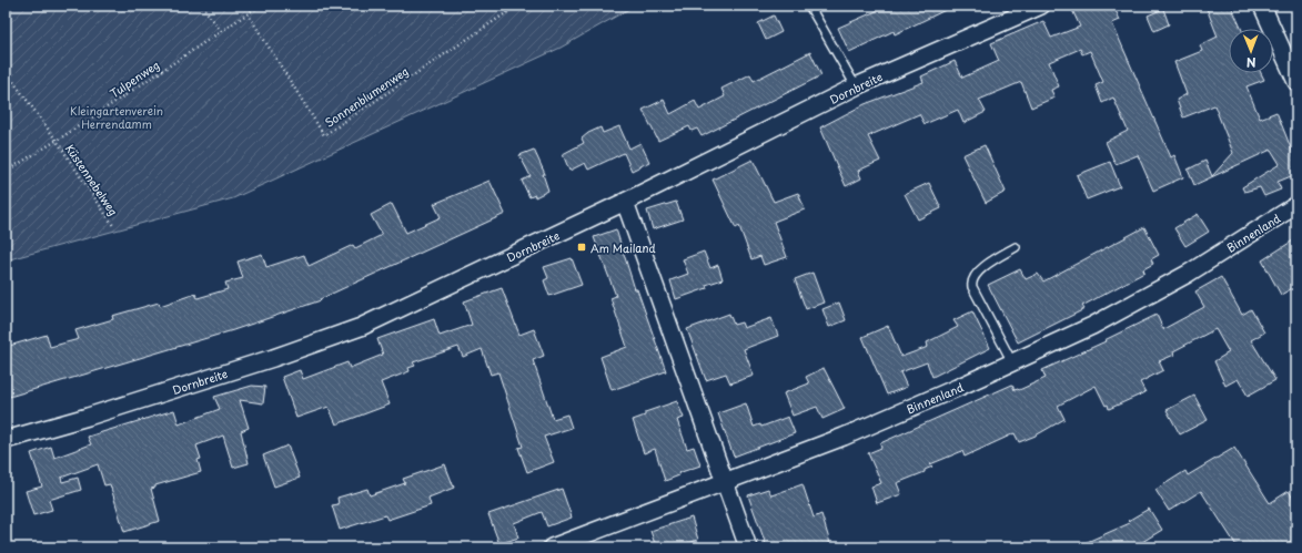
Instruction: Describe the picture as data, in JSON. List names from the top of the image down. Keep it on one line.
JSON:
{"streets":{"street":["Dornbreite","Binnenland"],"path":["Tulpenweg","Sonnenblumenweg","Küstennebelweg"]},"crossings":[["Tulpenweg","Sonnenblumenweg"],["Tulpenweg","Küstennebelweg"]],"parks":["Kleingartenverein Herrendamm"],"places":{"transit":["Am Mailand"]},"north":"bottom"}
